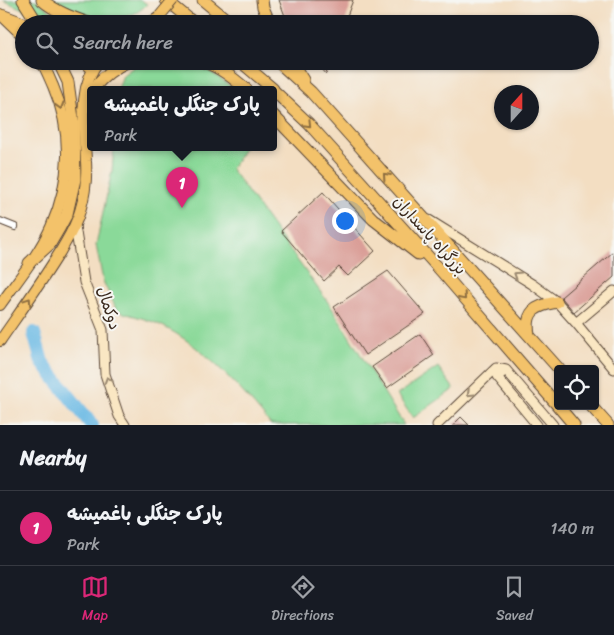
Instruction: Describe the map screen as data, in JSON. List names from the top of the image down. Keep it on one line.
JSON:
{"streets":{"highway":["بزرگراه پاسداران"],"street":["دوکمال"]},"one_way":["دوکمال"],"north":"top","page":{"search":"Search here","popup":["پارک جنگلی باغمیشه","Park"],"pins":"1","heading":"Nearby","list":[{"mark":"1","name":"پارک جنگلی باغمیشه","note":"Park","value":"140 m"}],"nav":["Map","Directions","Saved"]}}
